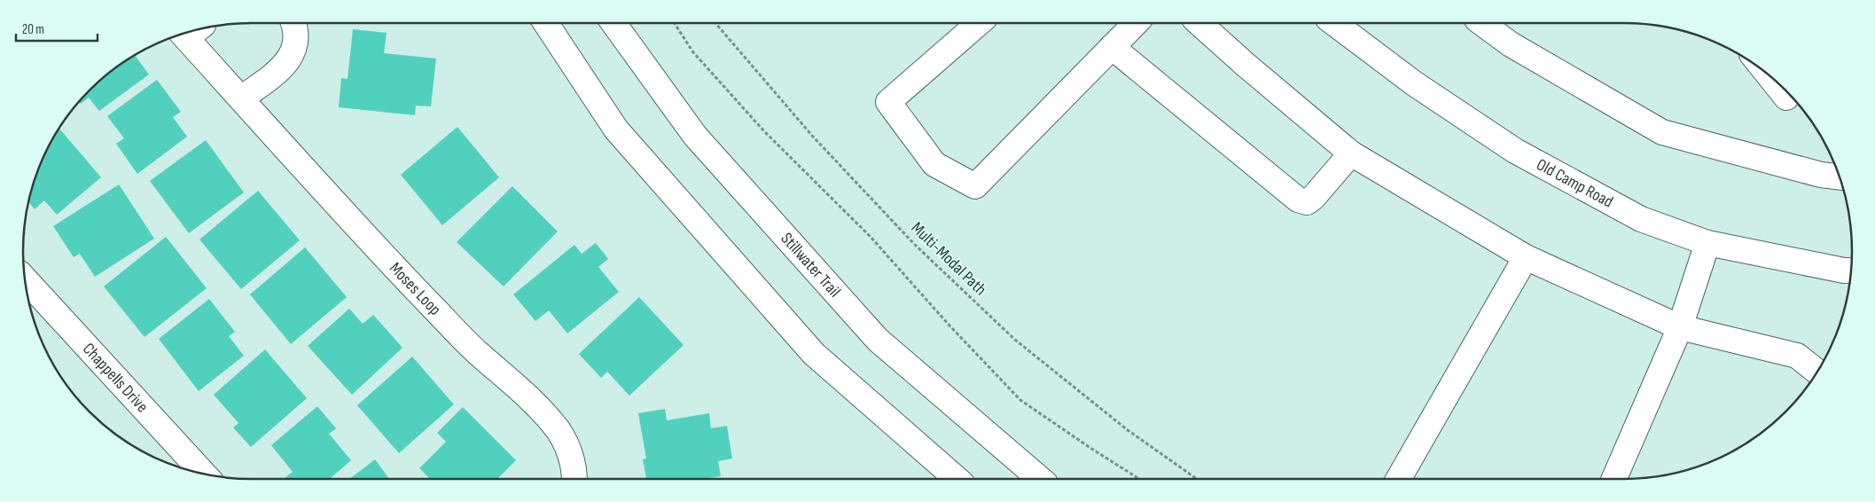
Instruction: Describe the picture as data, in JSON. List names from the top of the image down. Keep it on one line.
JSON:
{"streets":{"street":["Old Camp Road","Stillwater Trail","Moses Loop","Chappells Drive"],"path":["Multi-Modal Path"]},"scale_bar":"20 m"}
